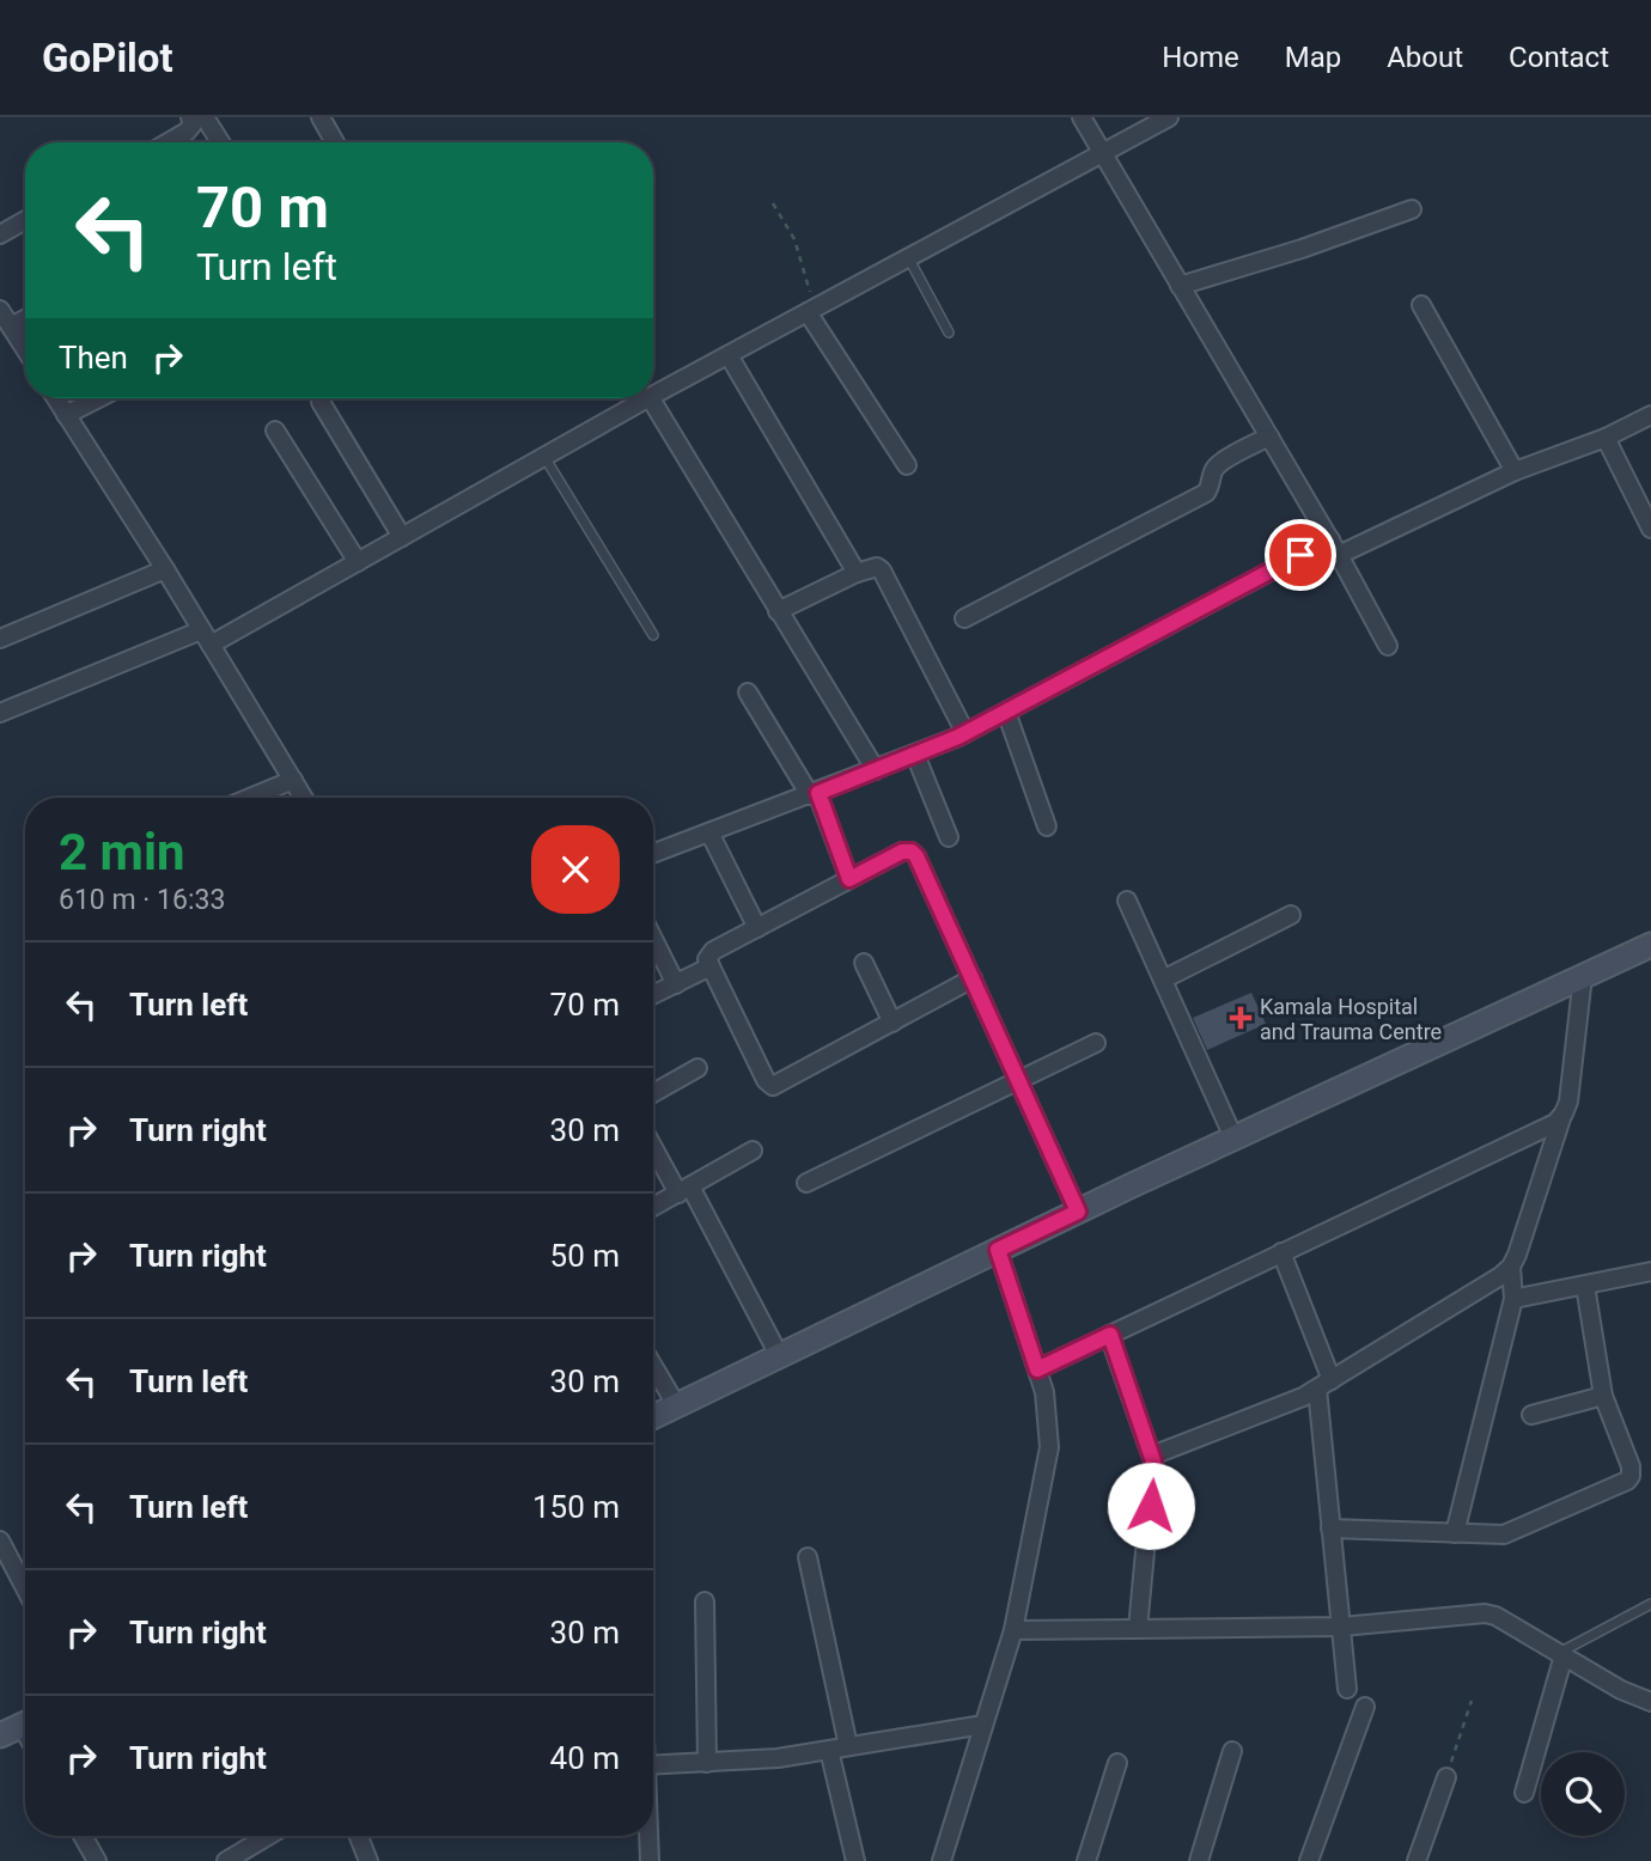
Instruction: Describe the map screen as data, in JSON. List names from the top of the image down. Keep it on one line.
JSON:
{"places":{"health":["Kamala Hospital and Trauma Centre"]},"page":{"header":"GoPilot","nav":["Home","Map","About","Contact"],"turn":["70 m","Turn left"],"then":"Then","heading":["2 min","610 m · 16:33"],"list":[{"name":"Turn left","value":"70 m"},{"name":"Turn right","value":"30 m"},{"name":"Turn right","value":"50 m"},{"name":"Turn left","value":"30 m"},{"name":"Turn left","value":"150 m"},{"name":"Turn right","value":"30 m"},{"name":"Turn right","value":"40 m"}]}}
